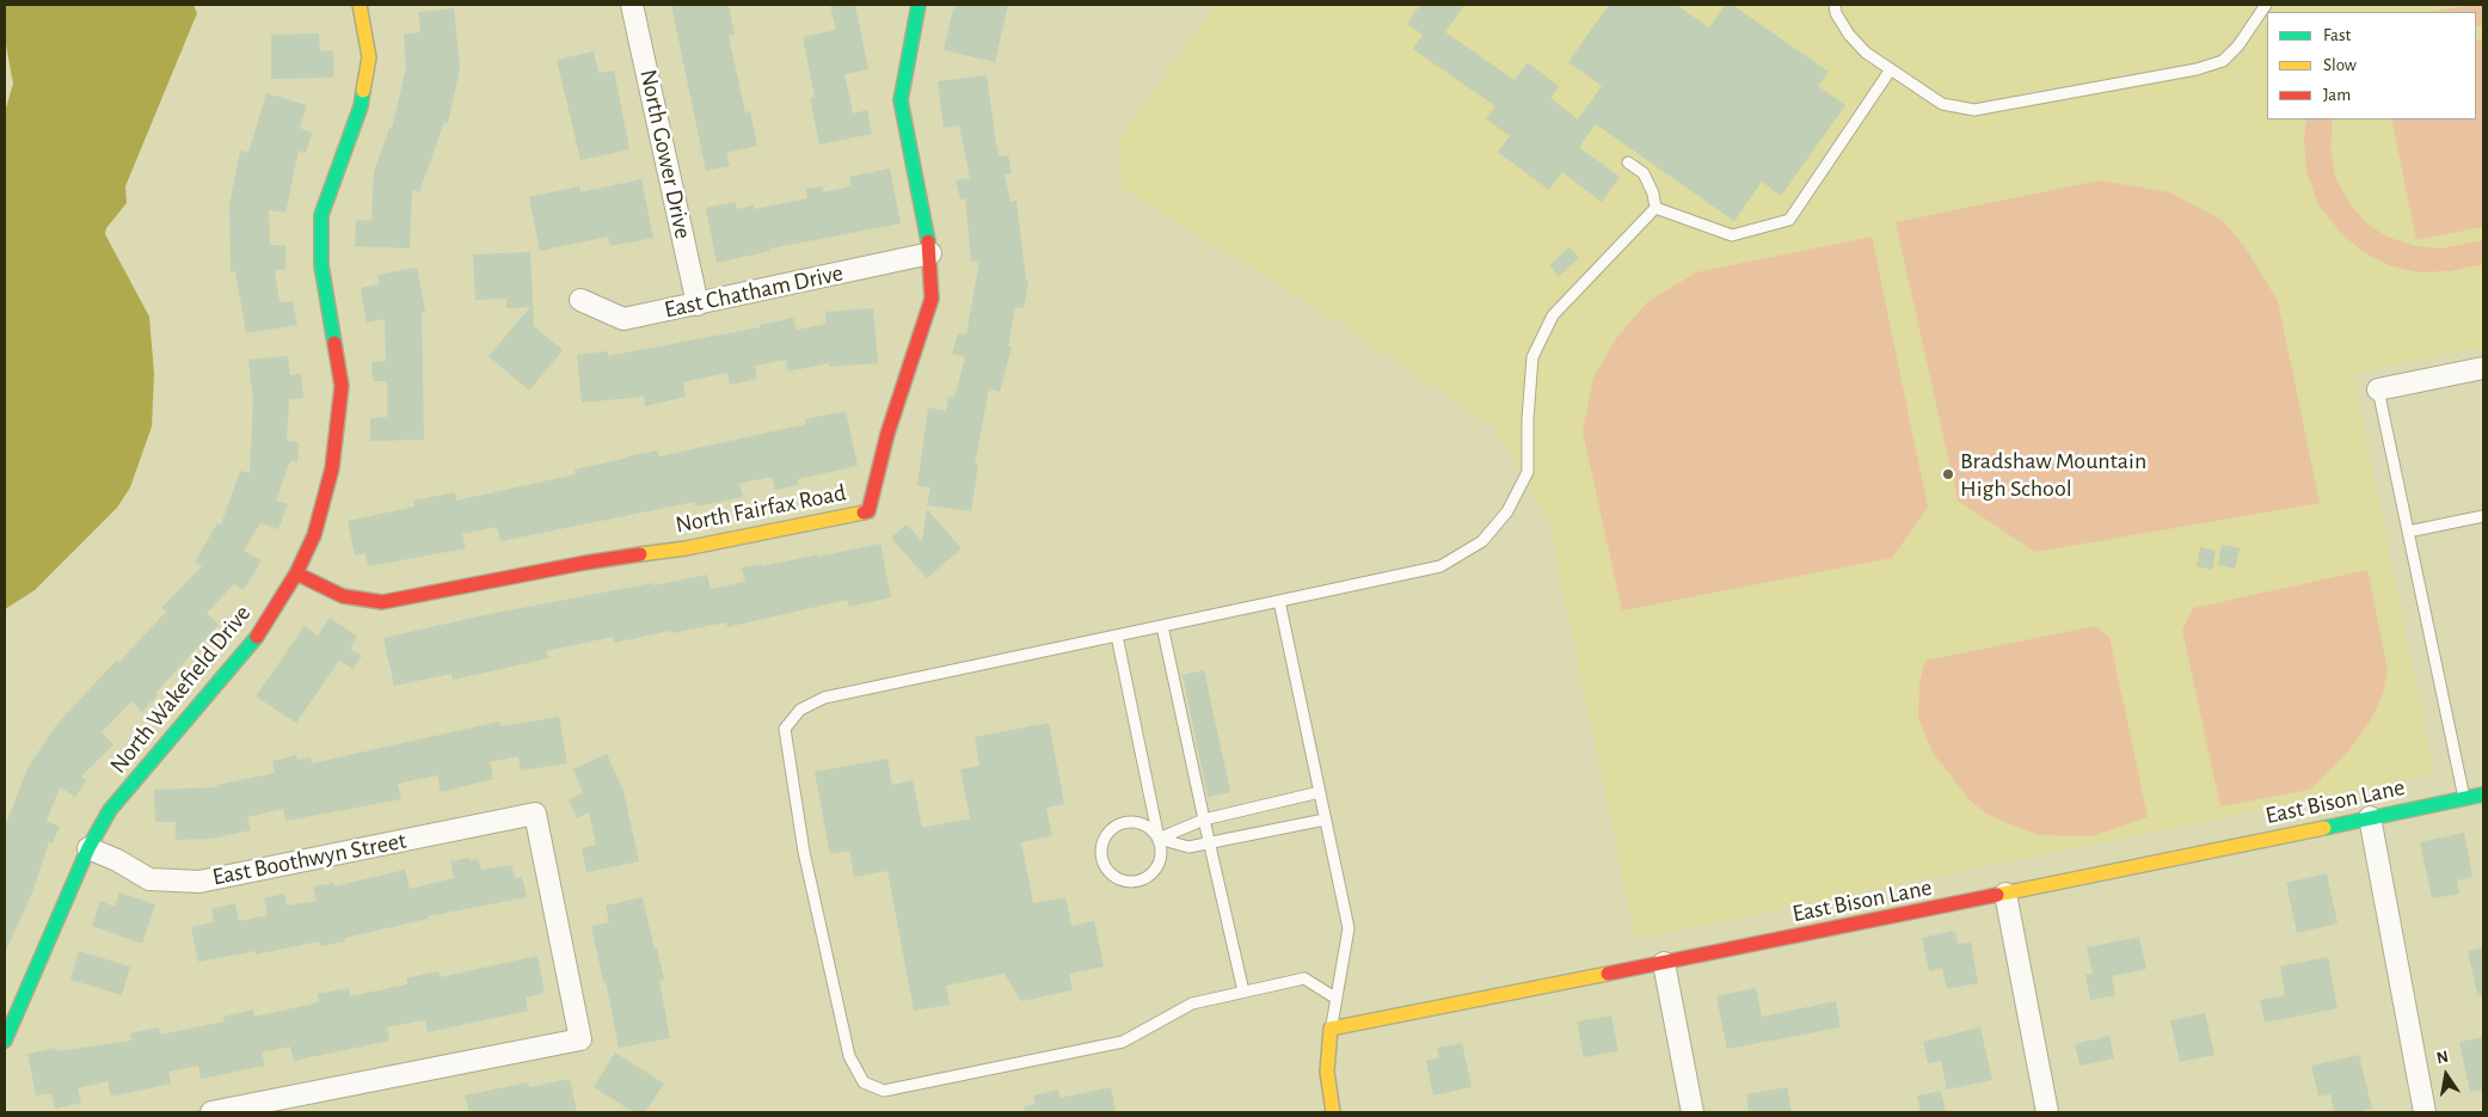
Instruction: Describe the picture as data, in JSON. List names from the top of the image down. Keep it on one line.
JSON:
{"streets":{"street":["North Gower Drive","East Chatham Drive","North Fairfax Road","North Wakefield Drive","East Bison Lane","East Boothwyn Street"]},"crossings":[["North Gower Drive","East Chatham Drive"],["East Chatham Drive","North Fairfax Road"],["North Fairfax Road","North Wakefield Drive"],["North Wakefield Drive","East Boothwyn Street"]],"places":["Bradshaw Mountain High School"],"legend":["Fast","Slow","Jam"],"north":"top"}
